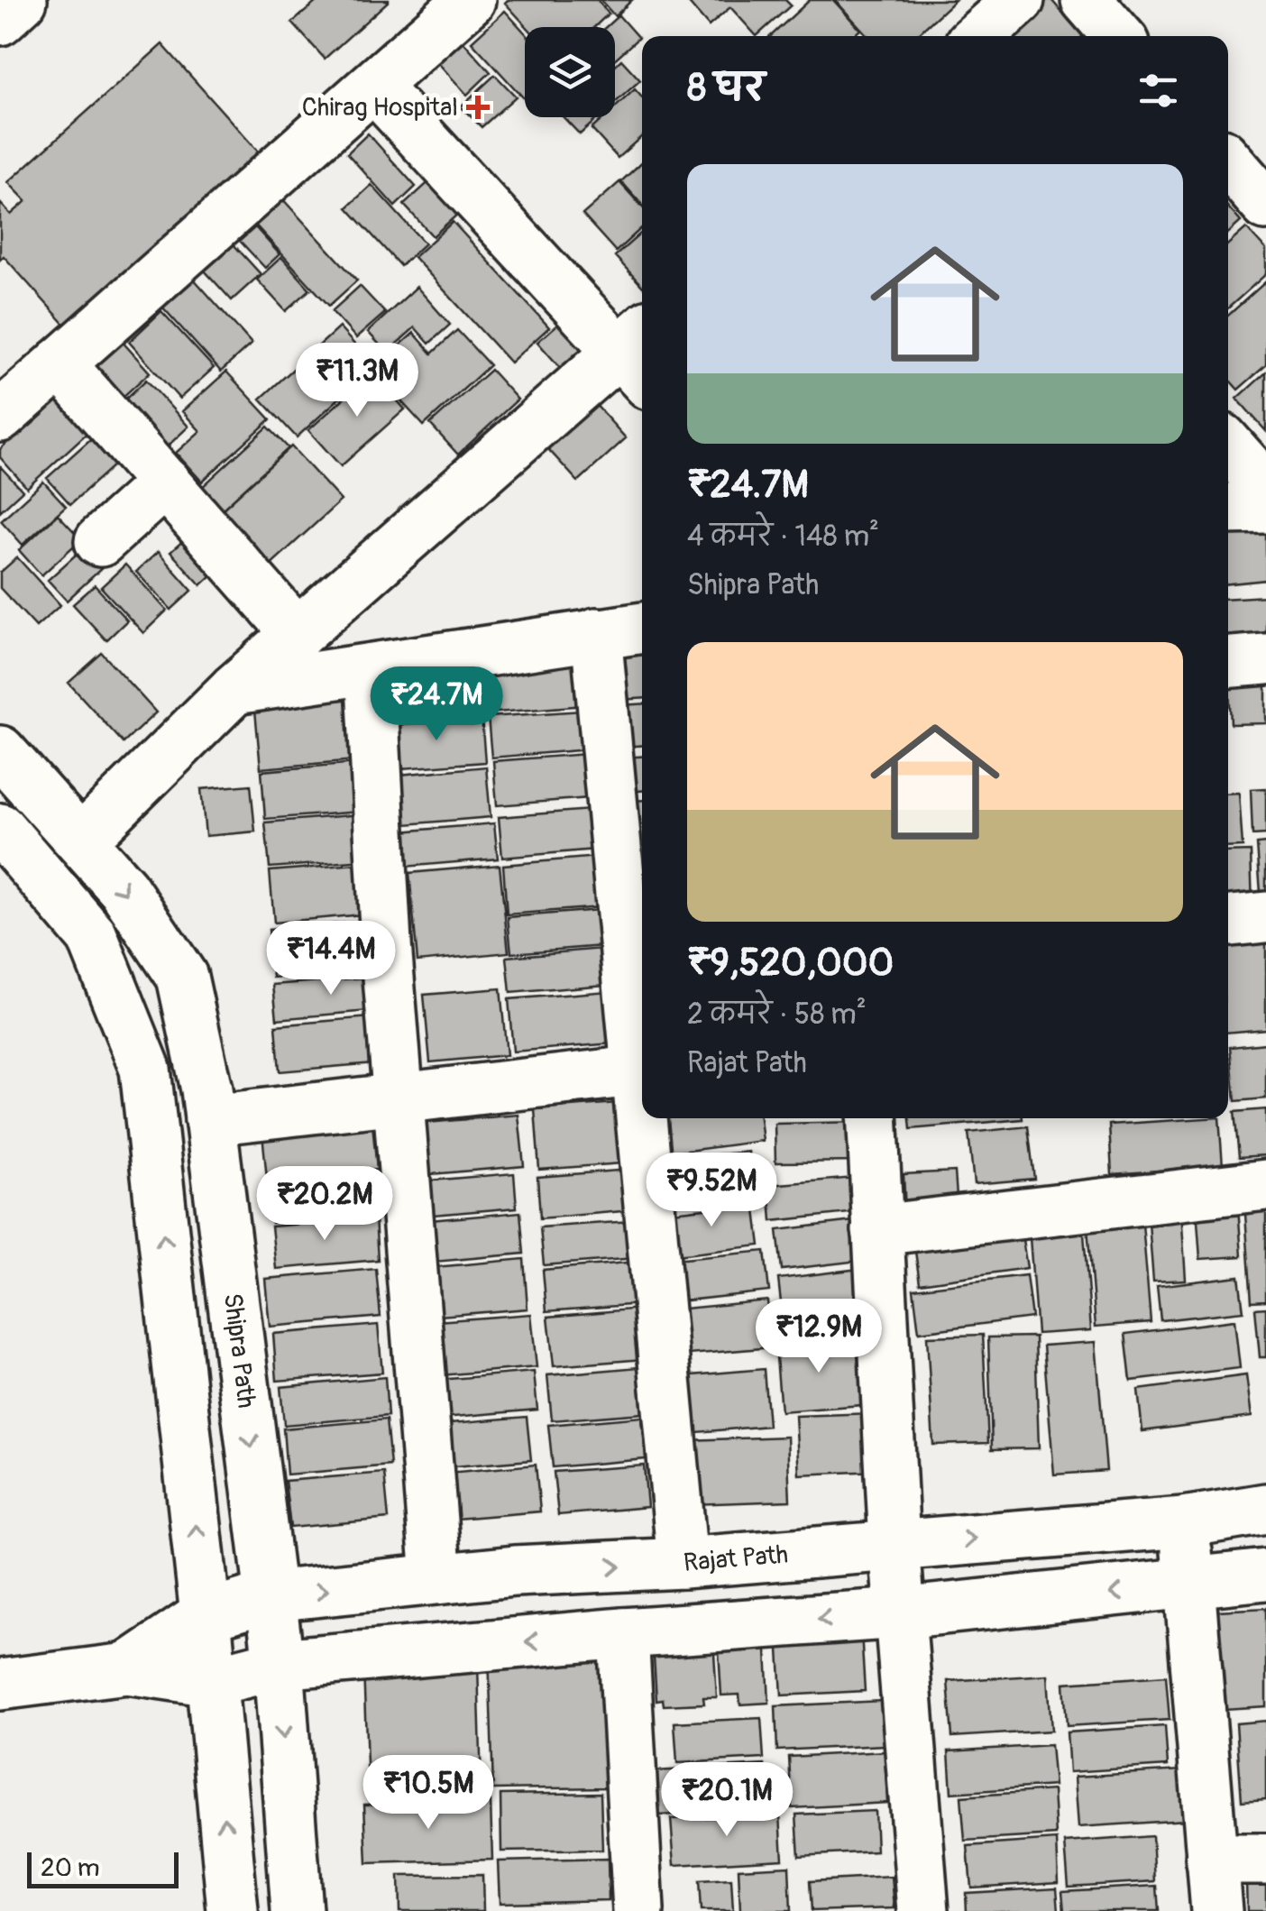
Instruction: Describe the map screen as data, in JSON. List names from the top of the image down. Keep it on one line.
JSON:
{"streets":{"street":["Shipra Path","Rajat Path"]},"crossings":[["Shipra Path","Rajat Path"]],"places":{"health":["Chirag Hospital"]},"scale_bar":"20 m","page":{"heading":"8 घर","list":[{"name":"₹24.7M","note":"4 कमरे · 148 m² · Shipra Path"},{"name":"₹9,520,000","note":"2 कमरे · 58 m² · Rajat Path"}],"price":["₹11.3M","₹24.7M","₹14.4M","₹9.52M","₹20.2M","₹12.9M","₹10.5M","₹20.1M"],"scale":"20 m"}}
